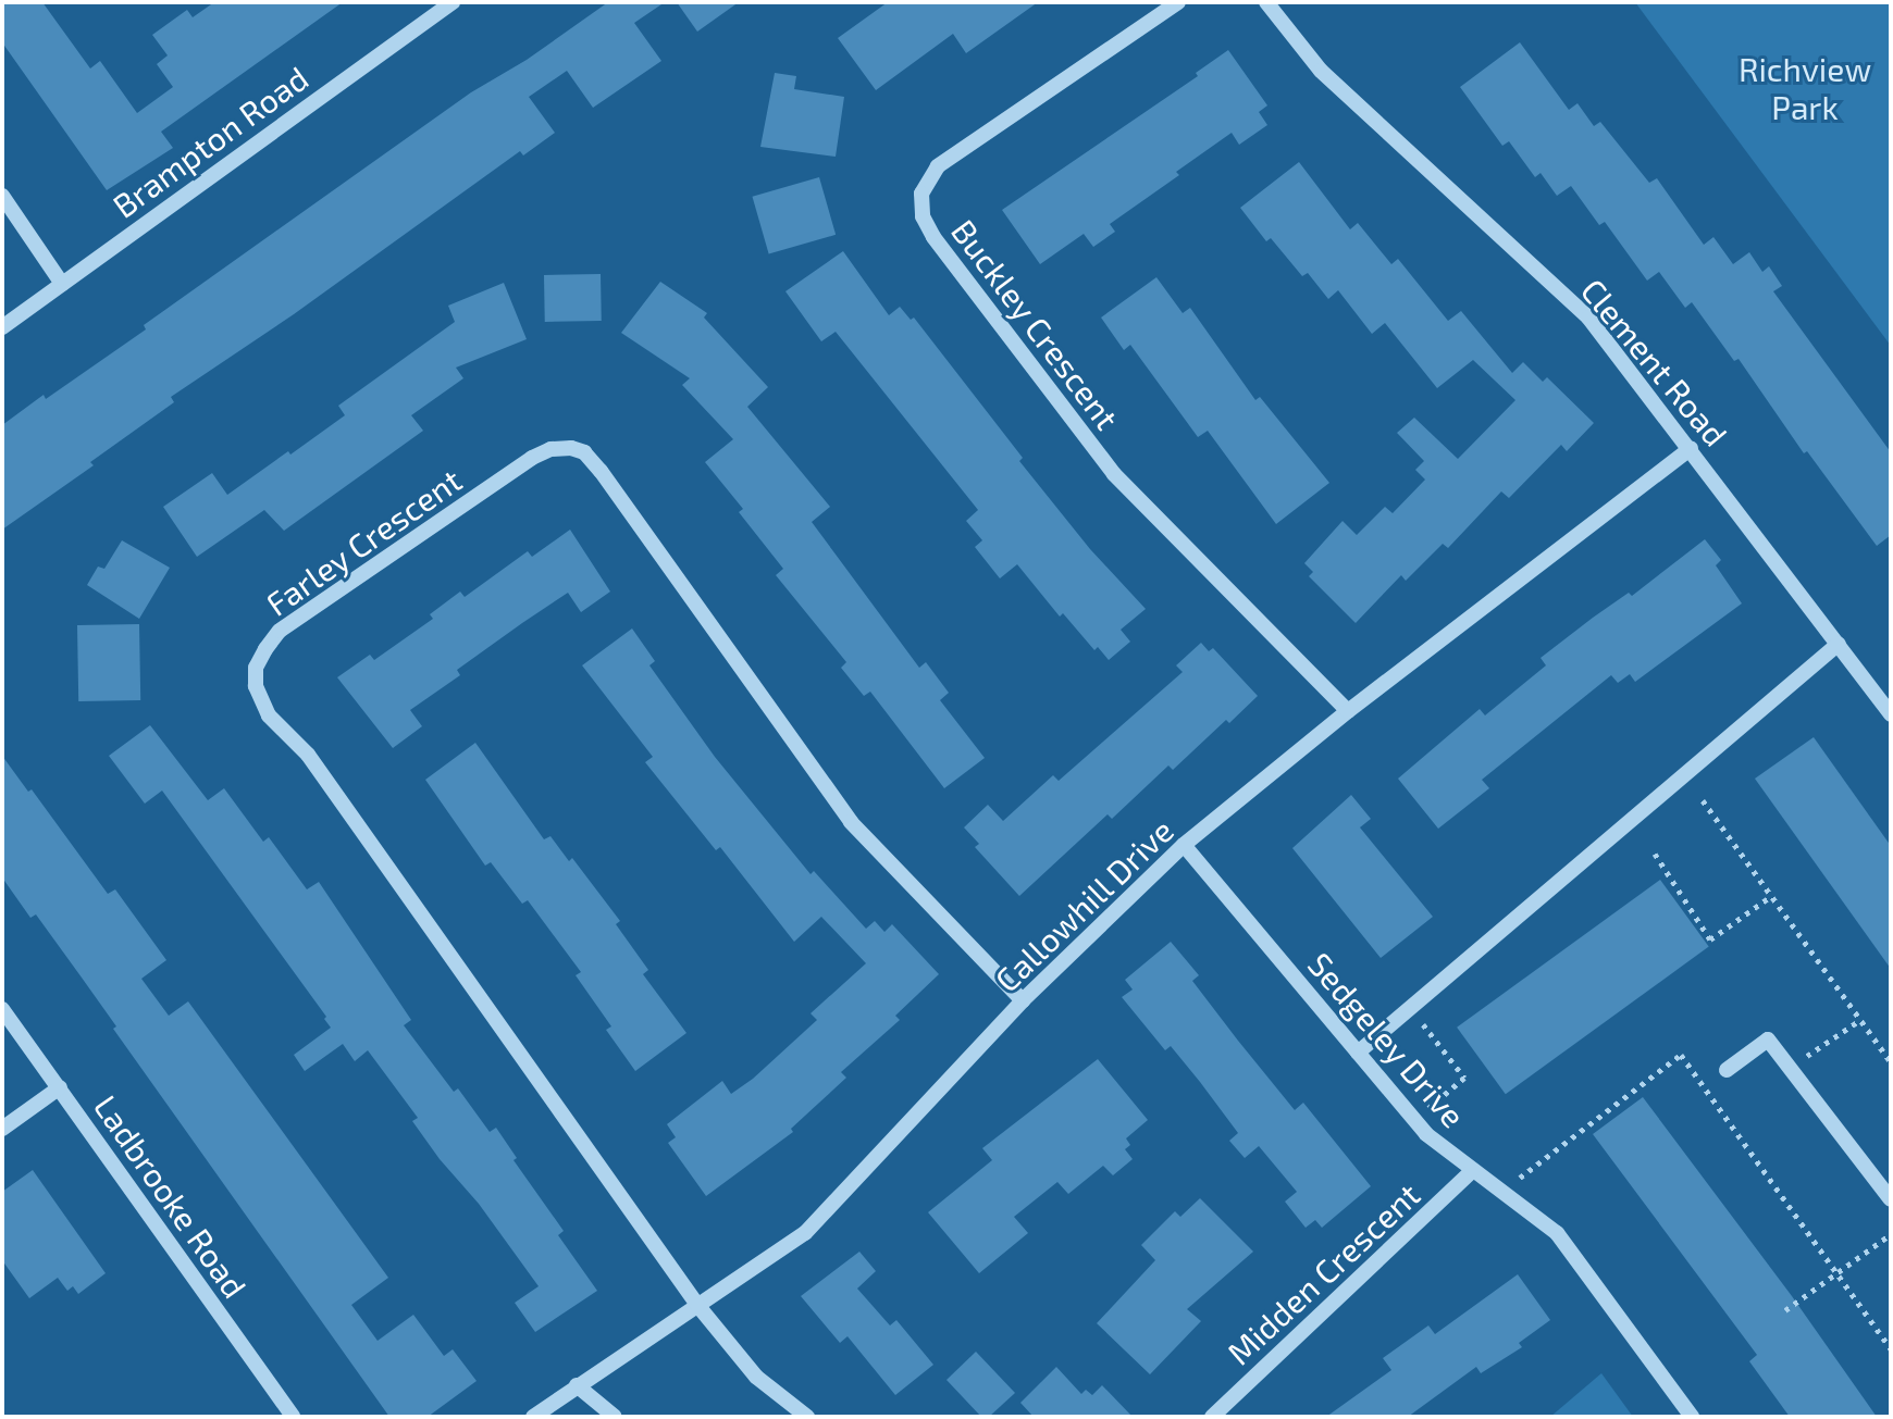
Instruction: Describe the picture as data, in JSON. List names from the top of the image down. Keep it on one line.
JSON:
{"streets":{"street":["Brampton Road","Buckley Crescent","Clement Road","Farley Crescent","Callowhill Drive","Sedgeley Drive","Ladbrooke Road","Midden Crescent"]},"crossings":[["Buckley Crescent","Callowhill Drive"],["Clement Road","Callowhill Drive"],["Farley Crescent","Callowhill Drive"],["Callowhill Drive","Sedgeley Drive"],["Sedgeley Drive","Midden Crescent"]],"parks":["Richview Park"]}
